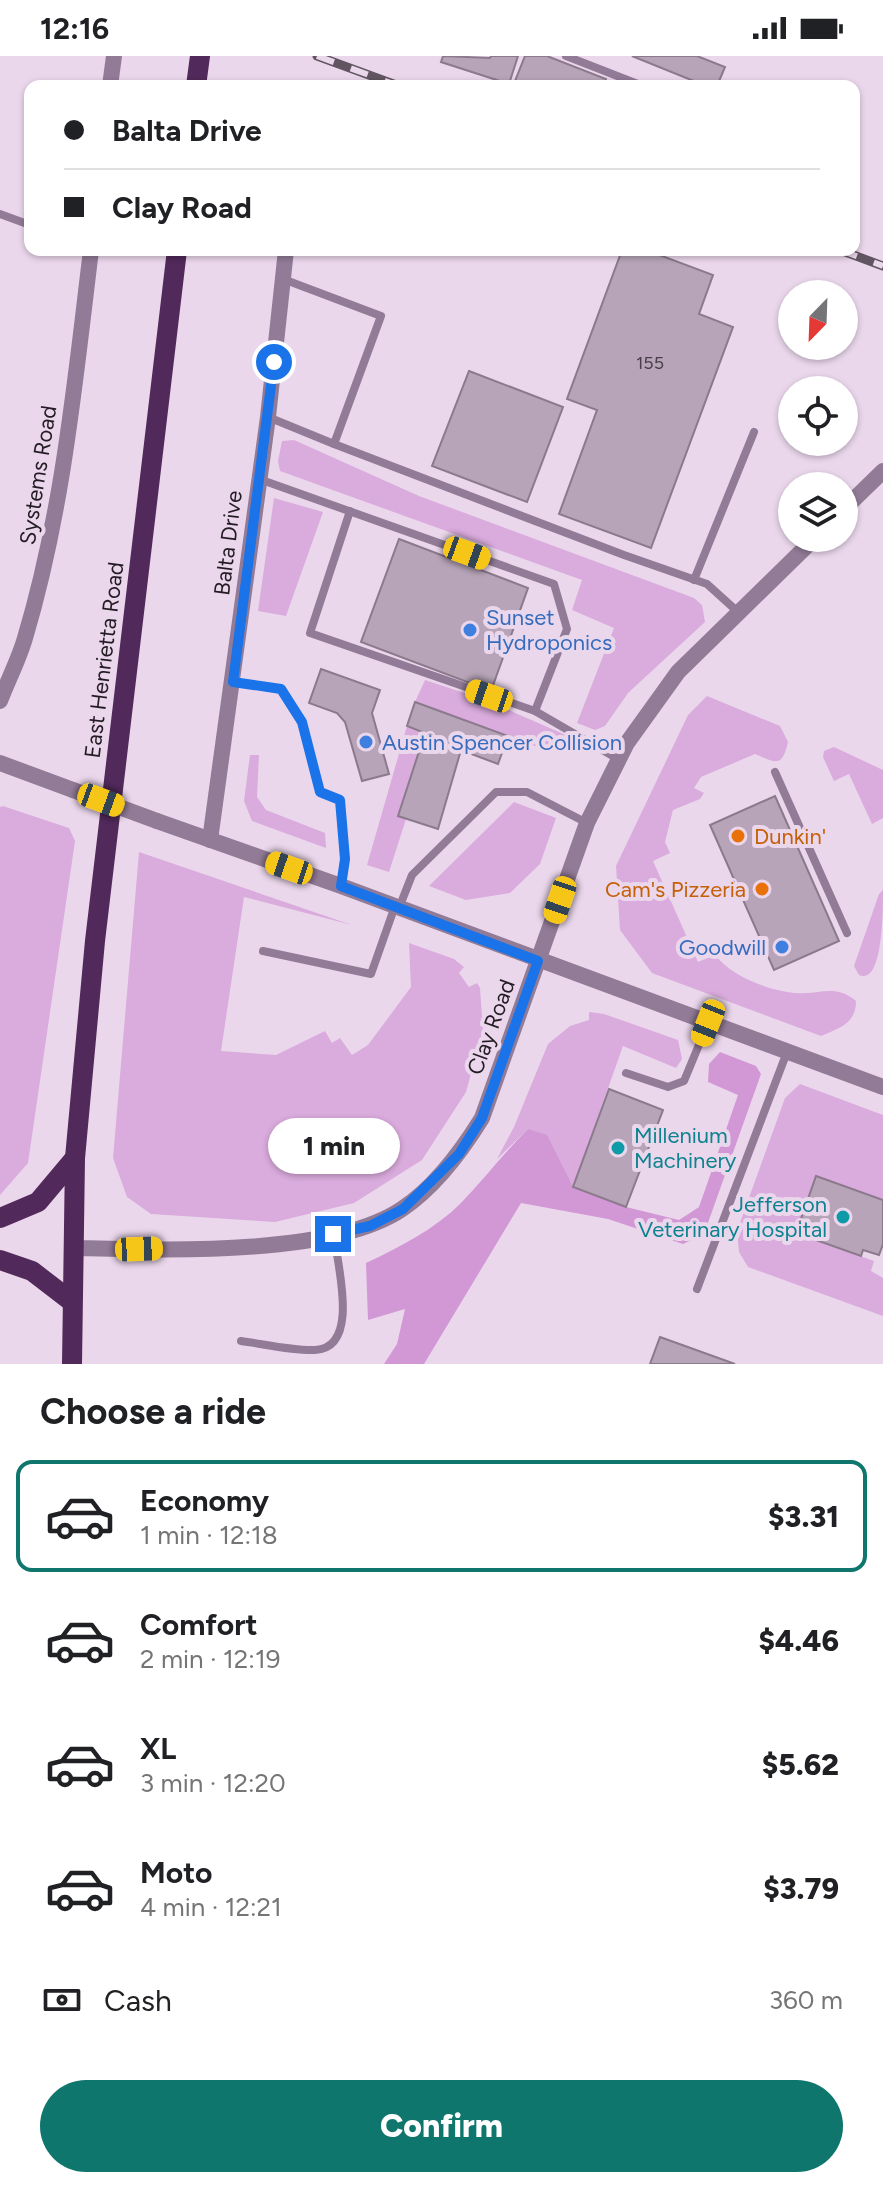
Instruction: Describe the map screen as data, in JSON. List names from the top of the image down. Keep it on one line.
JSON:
{"streets":{"main road":["East Henrietta Road"],"street":["Systems Road","Balta Drive","Clay Road"]},"crossings":[["East Henrietta Road","Clay Road"]],"places":["Sunset Hydroponics","Austin Spencer Collision","Dunkin'","Cam's Pizzeria","Goodwill","Millenium Machinery","Jefferson Veterinary Hospital"],"house_numbers":["155"],"north":"bottom left","page":{"status":"12:16","banner":["Balta Drive","Clay Road"],"bubble":"1 min","heading":"Choose a ride","list":[{"name":"Economy","note":"1 min · 12:18","value":"$3.31"},{"name":"Comfort","note":"2 min · 12:19","value":"$4.46"},{"name":"XL","note":"3 min · 12:20","value":"$5.62"},{"name":"Moto","note":"4 min · 12:21","value":"$3.79"}],"pay":["Cash","360 m"],"buttons":"Confirm"}}
